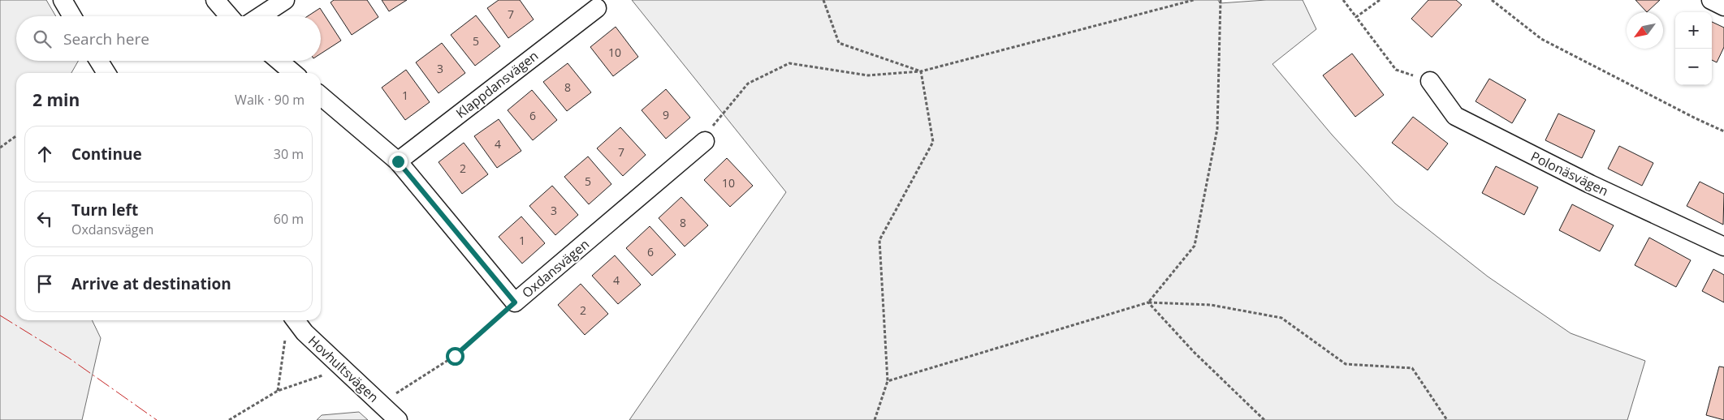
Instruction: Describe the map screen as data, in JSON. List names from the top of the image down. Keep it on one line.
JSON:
{"streets":{"street":["Klappdansvägen","Polonäsvägen","Oxdansvägen","Hovhultsvägen"]},"crossings":[["Klappdansvägen","Oxdansvägen"]],"house_numbers":["7","5","10","3","8","1","9","6","4","7","2","5","10","3","8","1","6","4","2"],"north":"bottom left","page":{"map_buttons":["+","−"],"search":"Search here","heading":["2 min","Walk · 90 m"],"list":[["Continue","30 m"],["Turn left","Oxdansvägen","60 m"],"Arrive at destination"]}}
